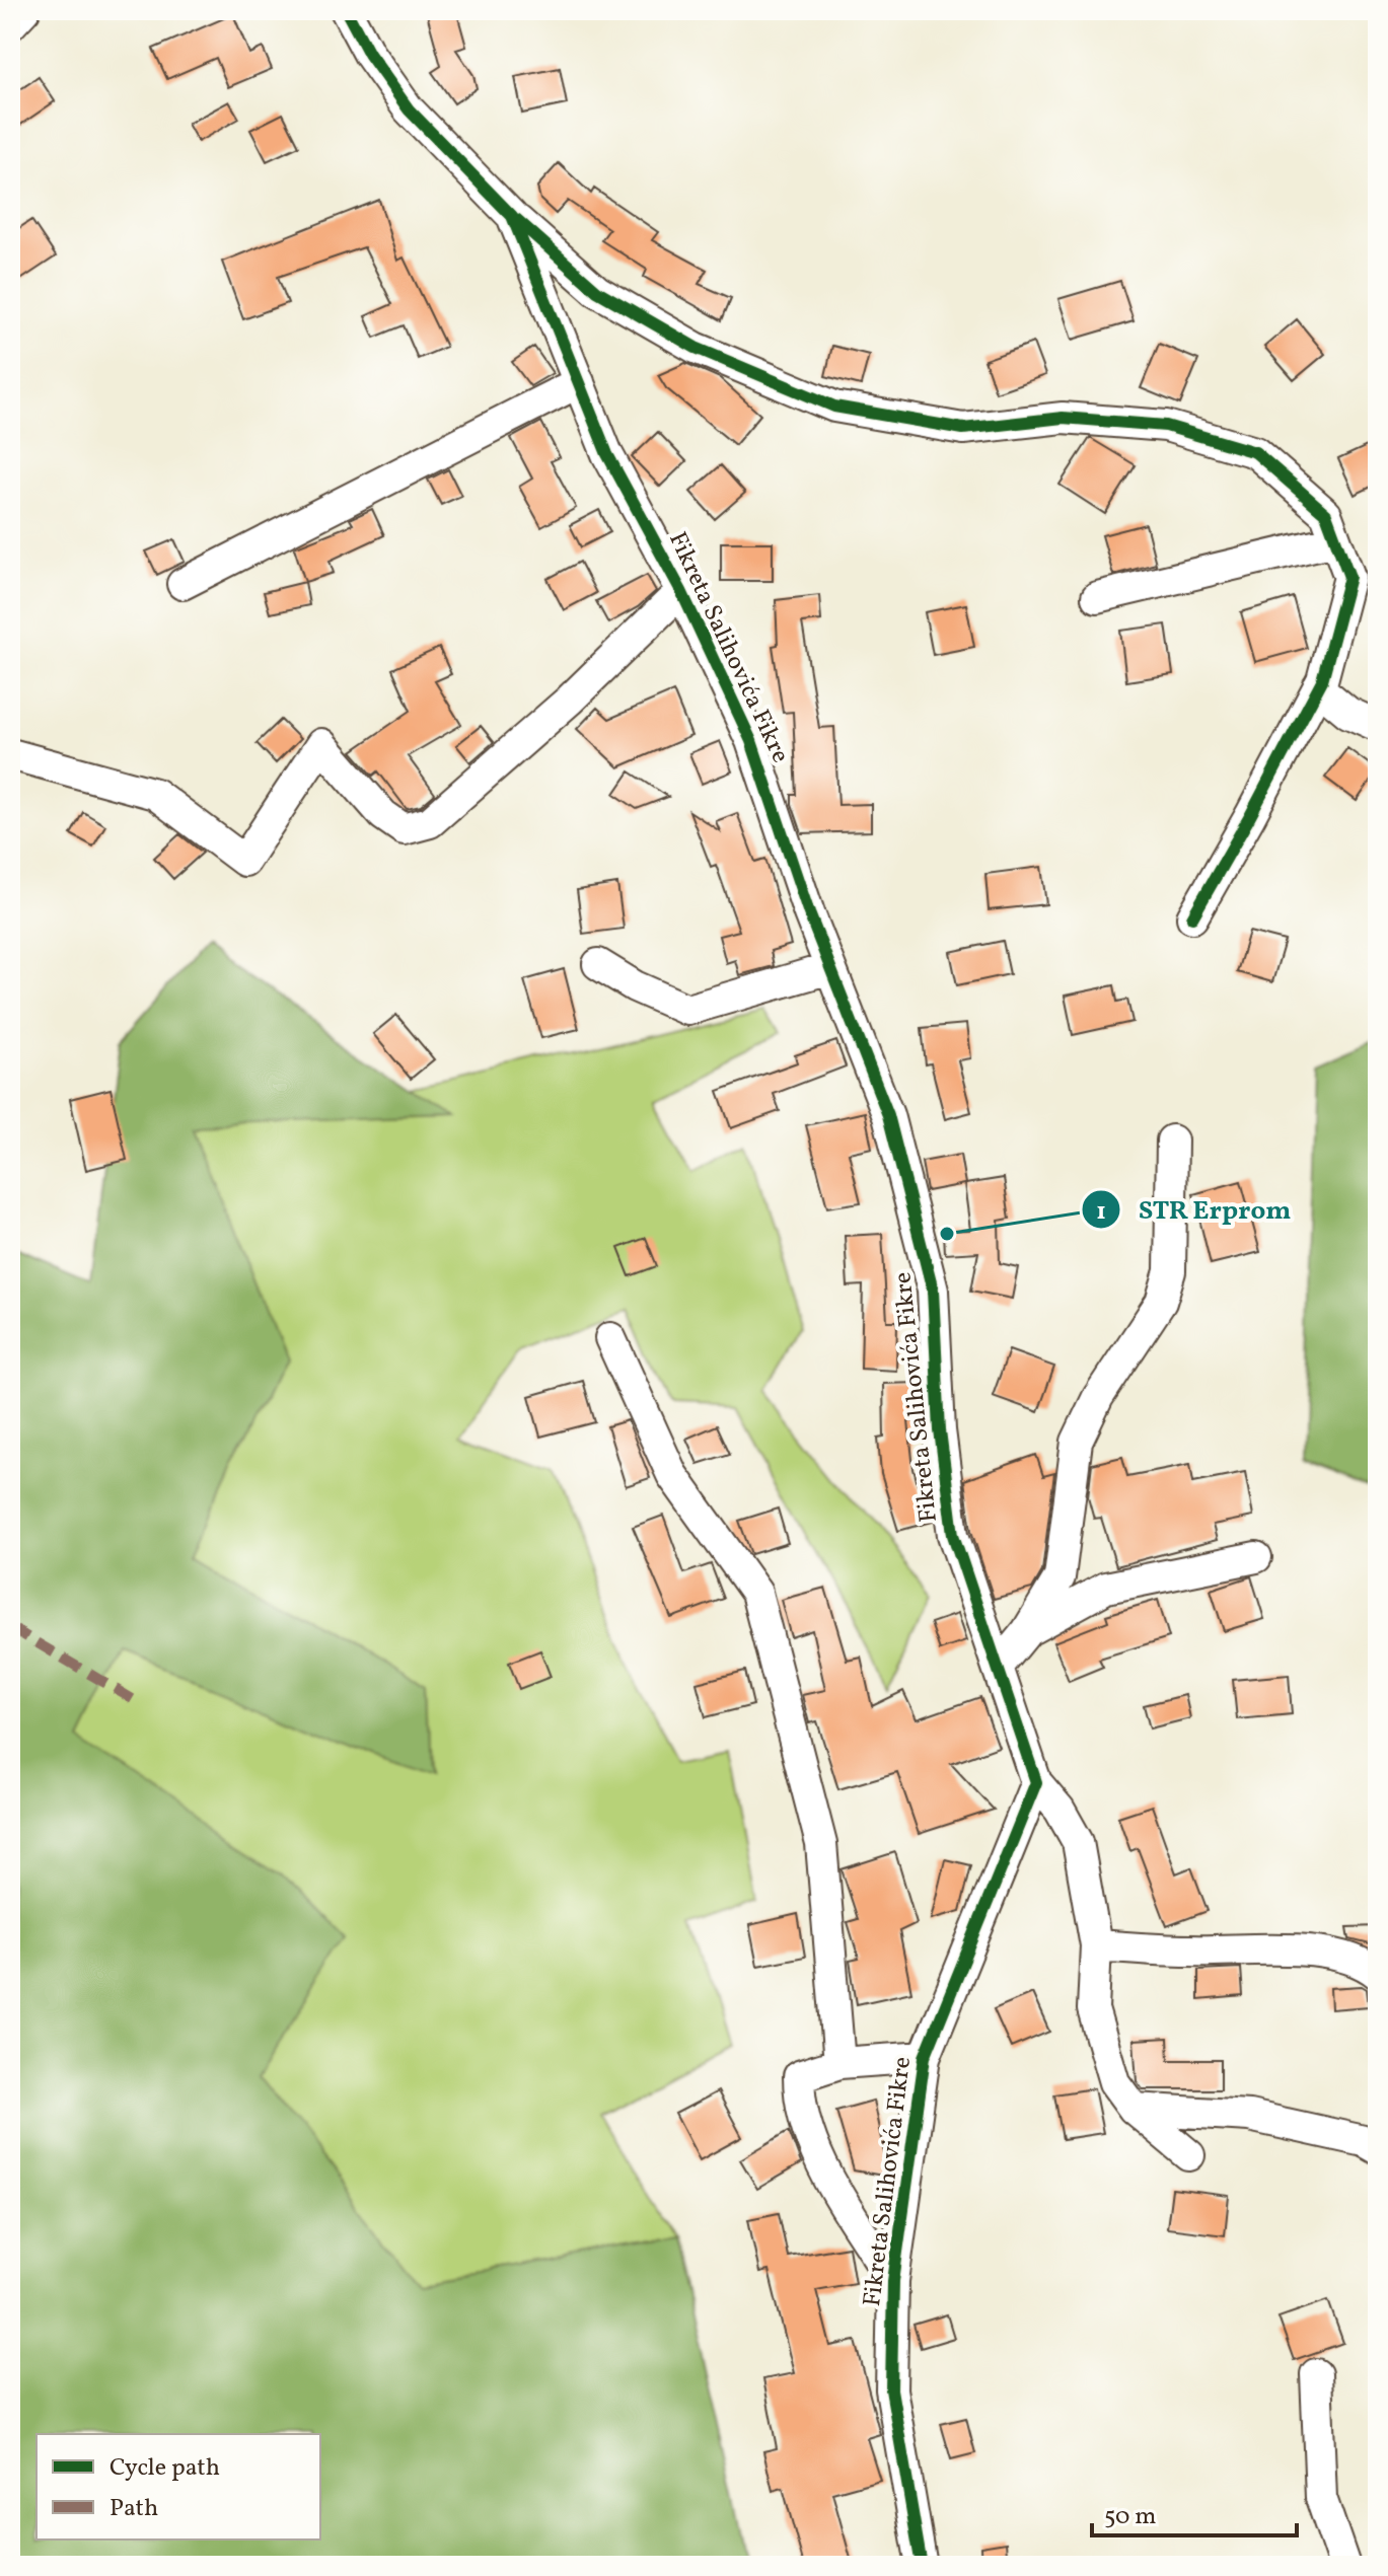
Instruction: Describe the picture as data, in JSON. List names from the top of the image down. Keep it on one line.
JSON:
{"streets":{"street":["Fikreta Salihovića Fikre"]},"places":["STR Erprom"],"legend":["Cycle path","Path"],"scale_bar":"50 m"}
